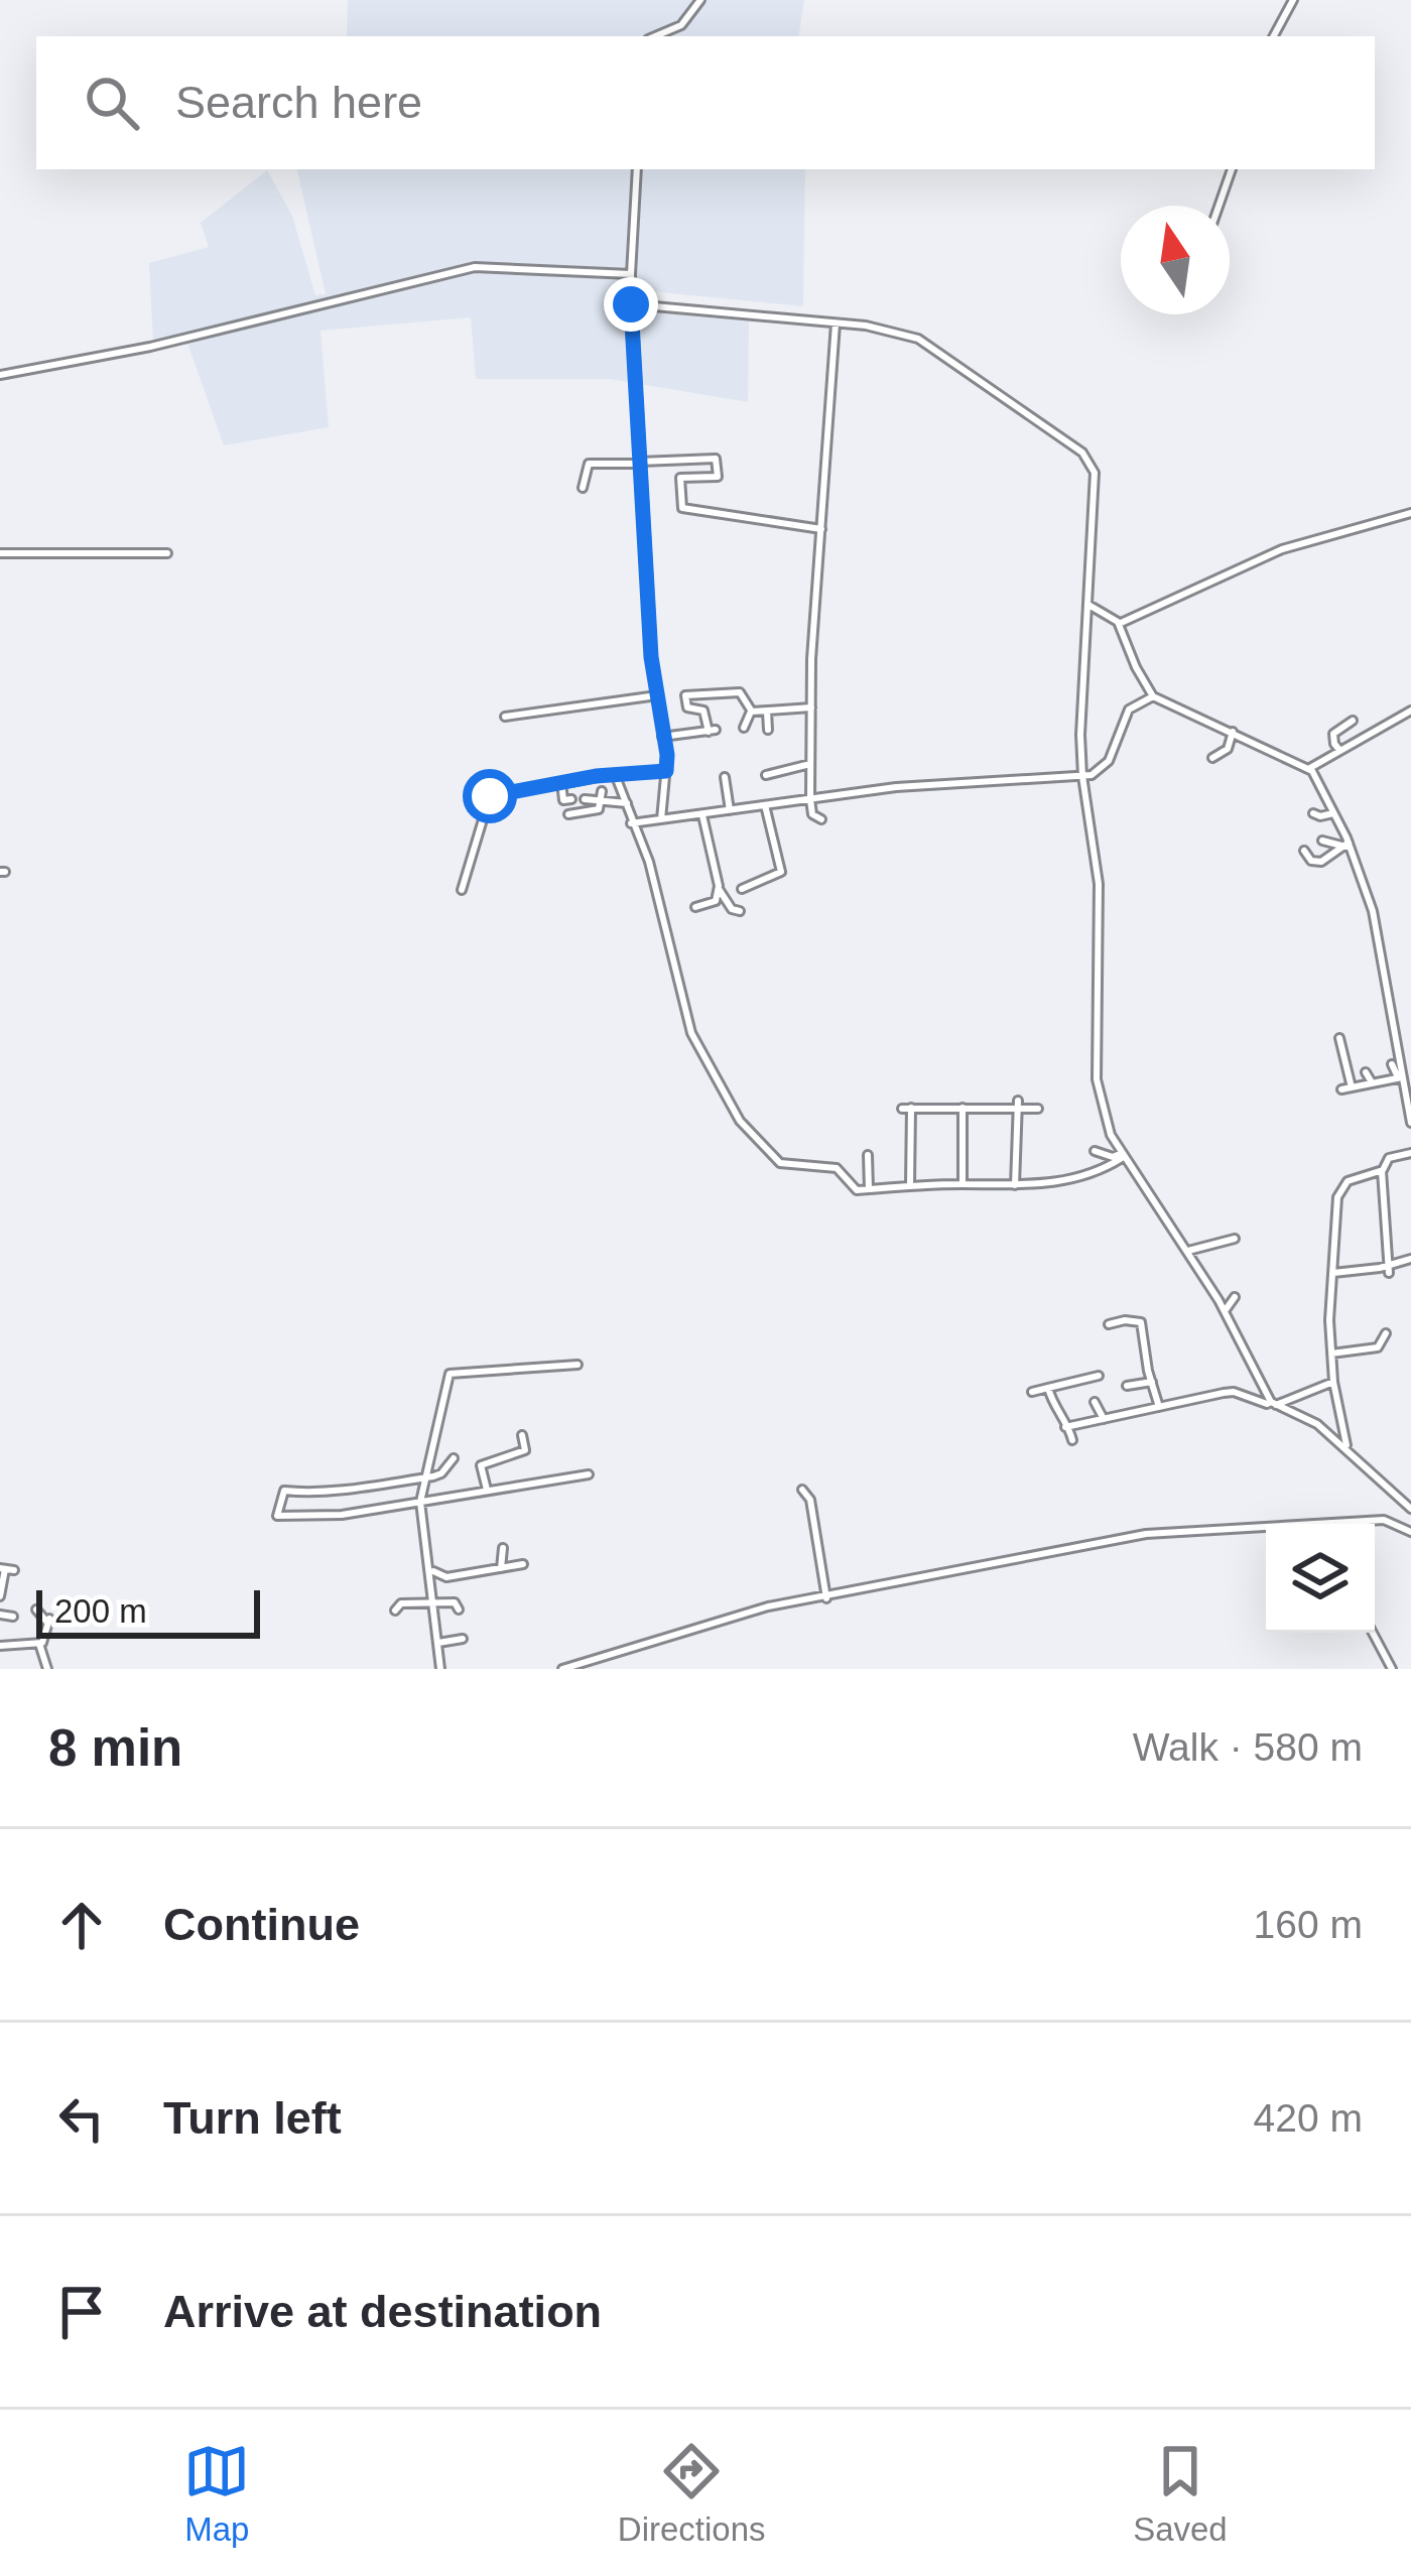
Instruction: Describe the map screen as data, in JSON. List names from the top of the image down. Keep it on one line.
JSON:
{"scale_bar":"200 m","north":"top","page":{"search":"Search here","scale":"200 m","heading":["8 min","Walk · 580 m"],"list":[["Continue","160 m"],["Turn left","420 m"],"Arrive at destination"],"nav":["Map","Directions","Saved"]}}
